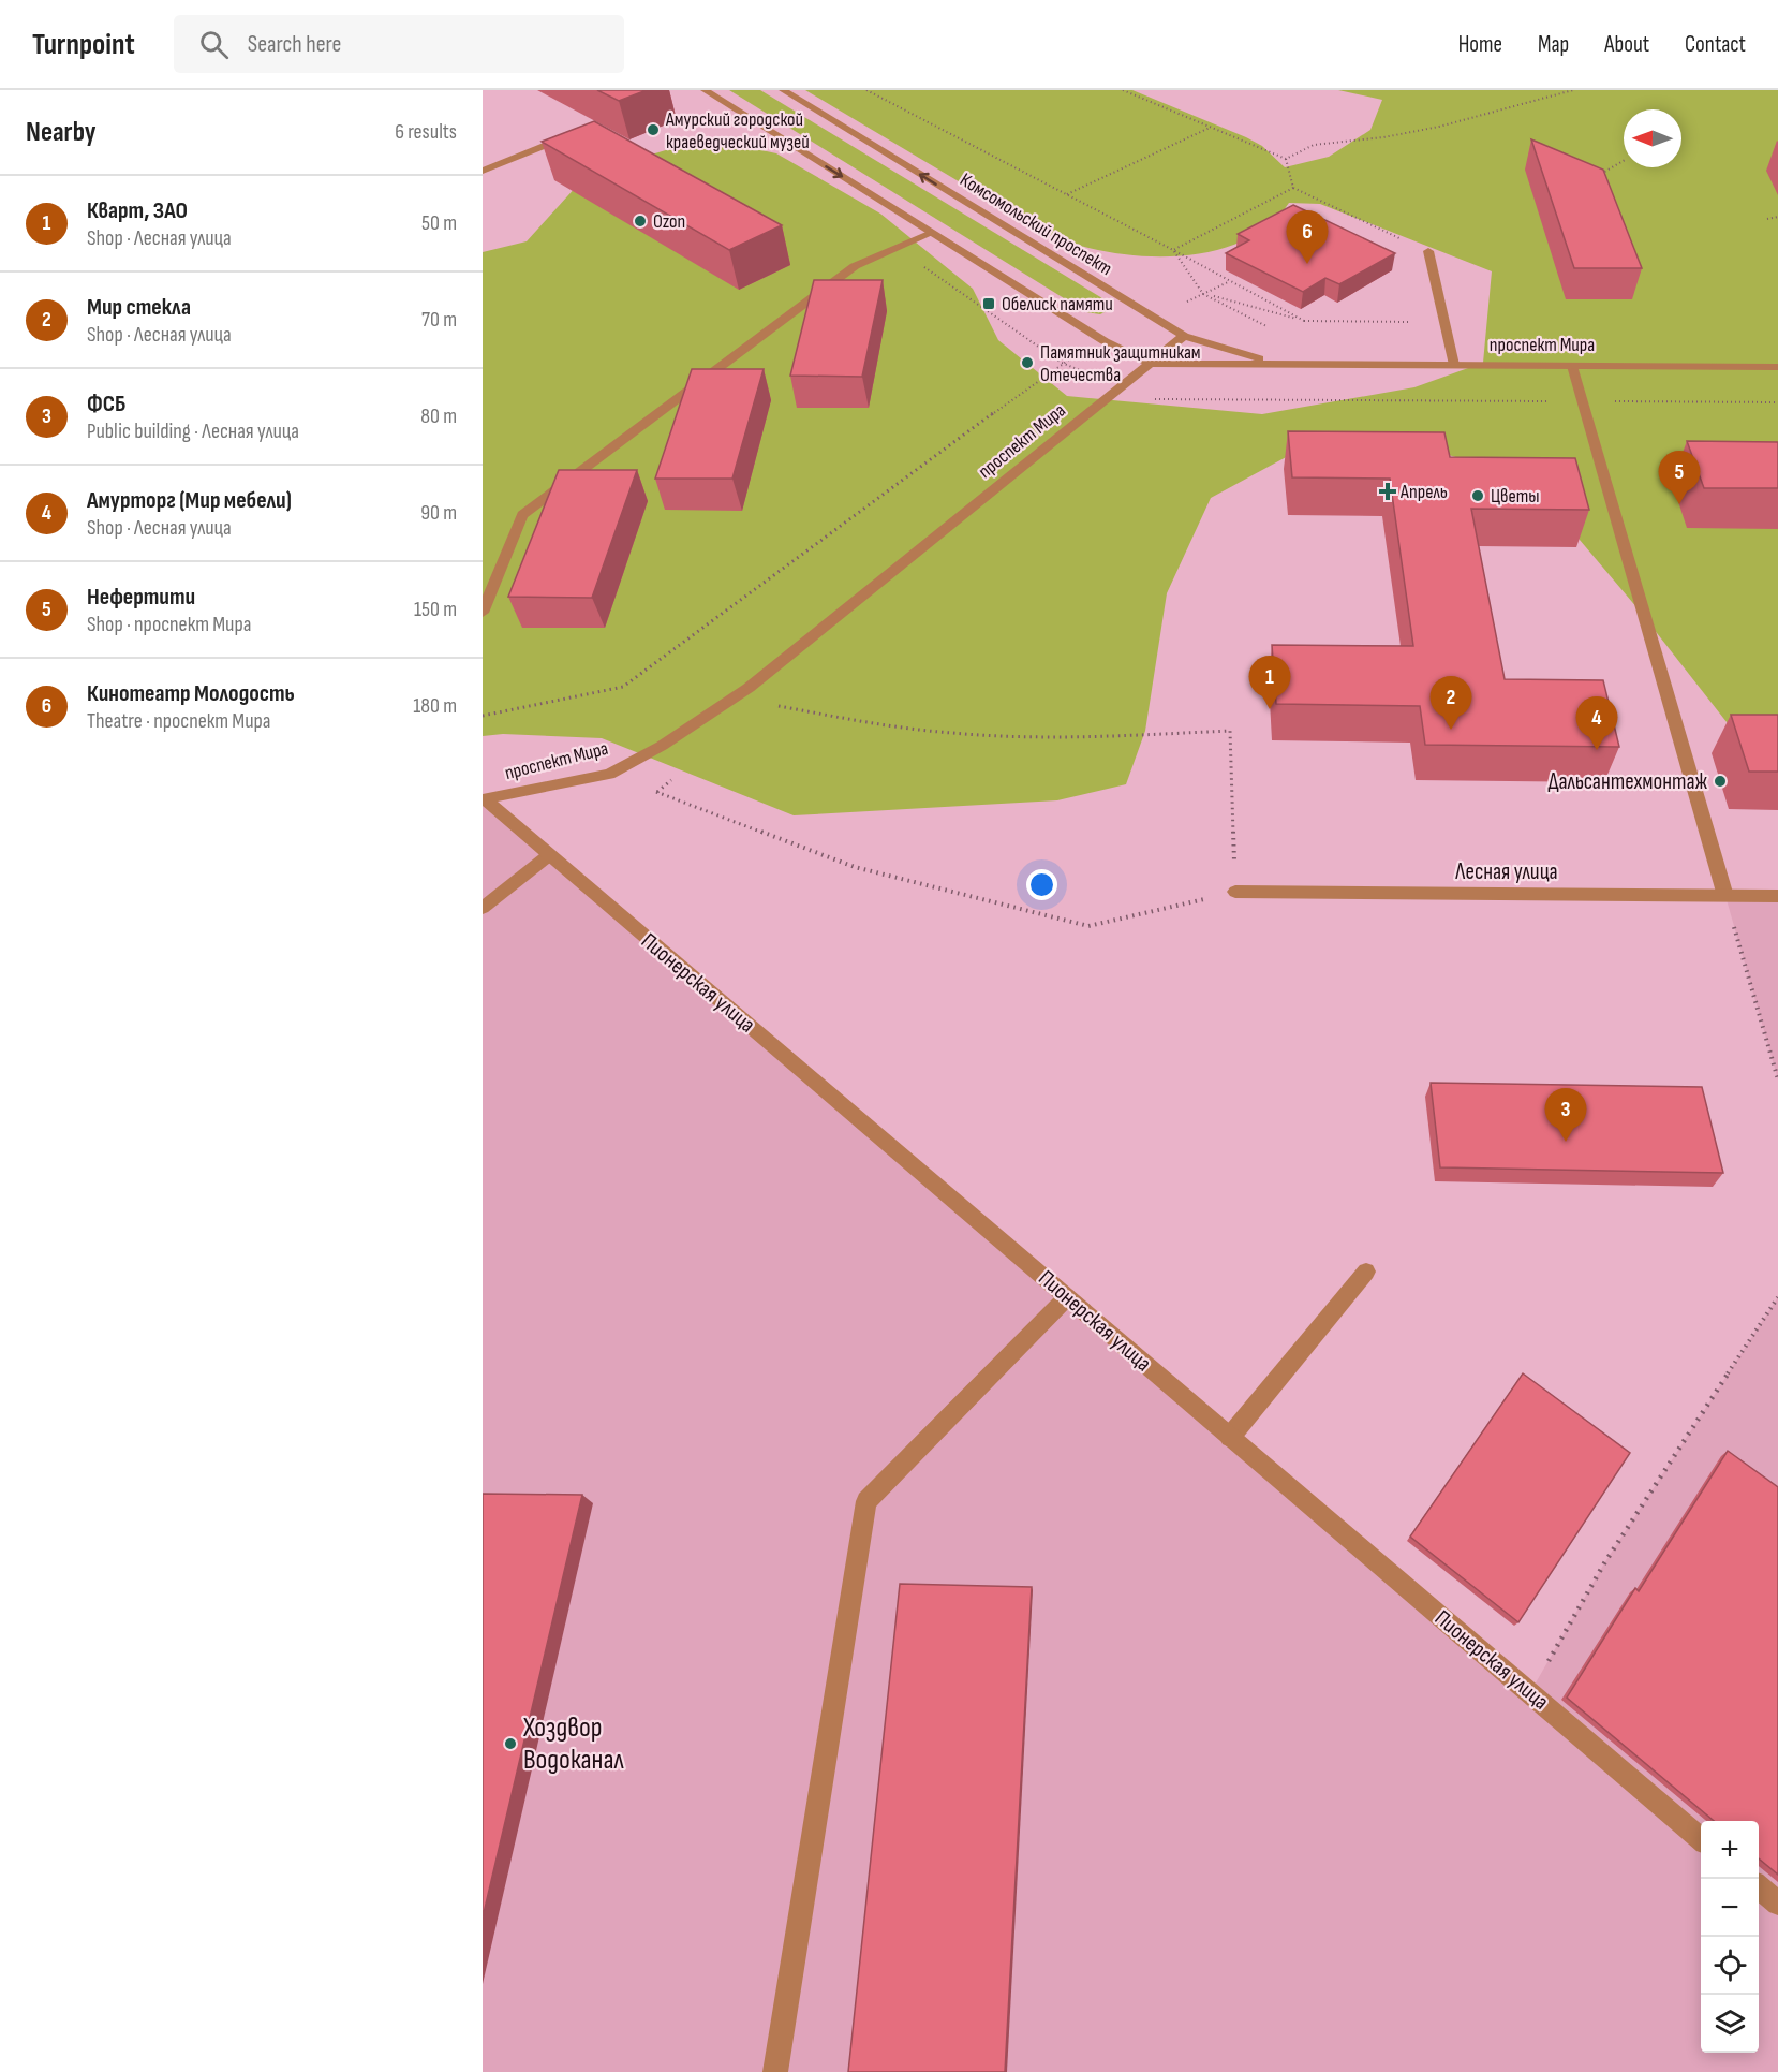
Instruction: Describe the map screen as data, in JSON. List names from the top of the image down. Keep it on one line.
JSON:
{"streets":{"street":["Комсомольский проспект","проспект Мира","Лесная улица","Пионерская улица"]},"crossings":[["Комсомольский проспект","проспект Мира"],["проспект Мира","Пионерская улица"]],"places":{"other":["Амурский городской краеведческий музей","Ozon","Памятник защитникам Отечества","Цветы","Дальсантехмонтаж","Хоздвор Водоканал"],"transit":["Обелиск памяти"],"health":["Апрель"]},"north":"left","page":{"header":"Turnpoint","search":"Search here","nav":["Home","Map","About","Contact"],"heading":["Nearby","6 results"],"list":[{"mark":"1","name":"Кварт, ЗАО","note":"Shop · Лесная улица","value":"50 m"},{"mark":"2","name":"Мир стекла","note":"Shop · Лесная улица","value":"70 m"},{"mark":"3","name":"ФСБ","note":"Public building · Лесная улица","value":"80 m"},{"mark":"4","name":"Амурторг (Мир мебели)","note":"Shop · Лесная улица","value":"90 m"},{"mark":"5","name":"Нефертити","note":"Shop · проспект Мира","value":"150 m"},{"mark":"6","name":"Кинотеатр Молодость","note":"Theatre · проспект Мира","value":"180 m"}],"pins":["6","5","1","2","4","3"],"map_buttons":["+","−"]}}
